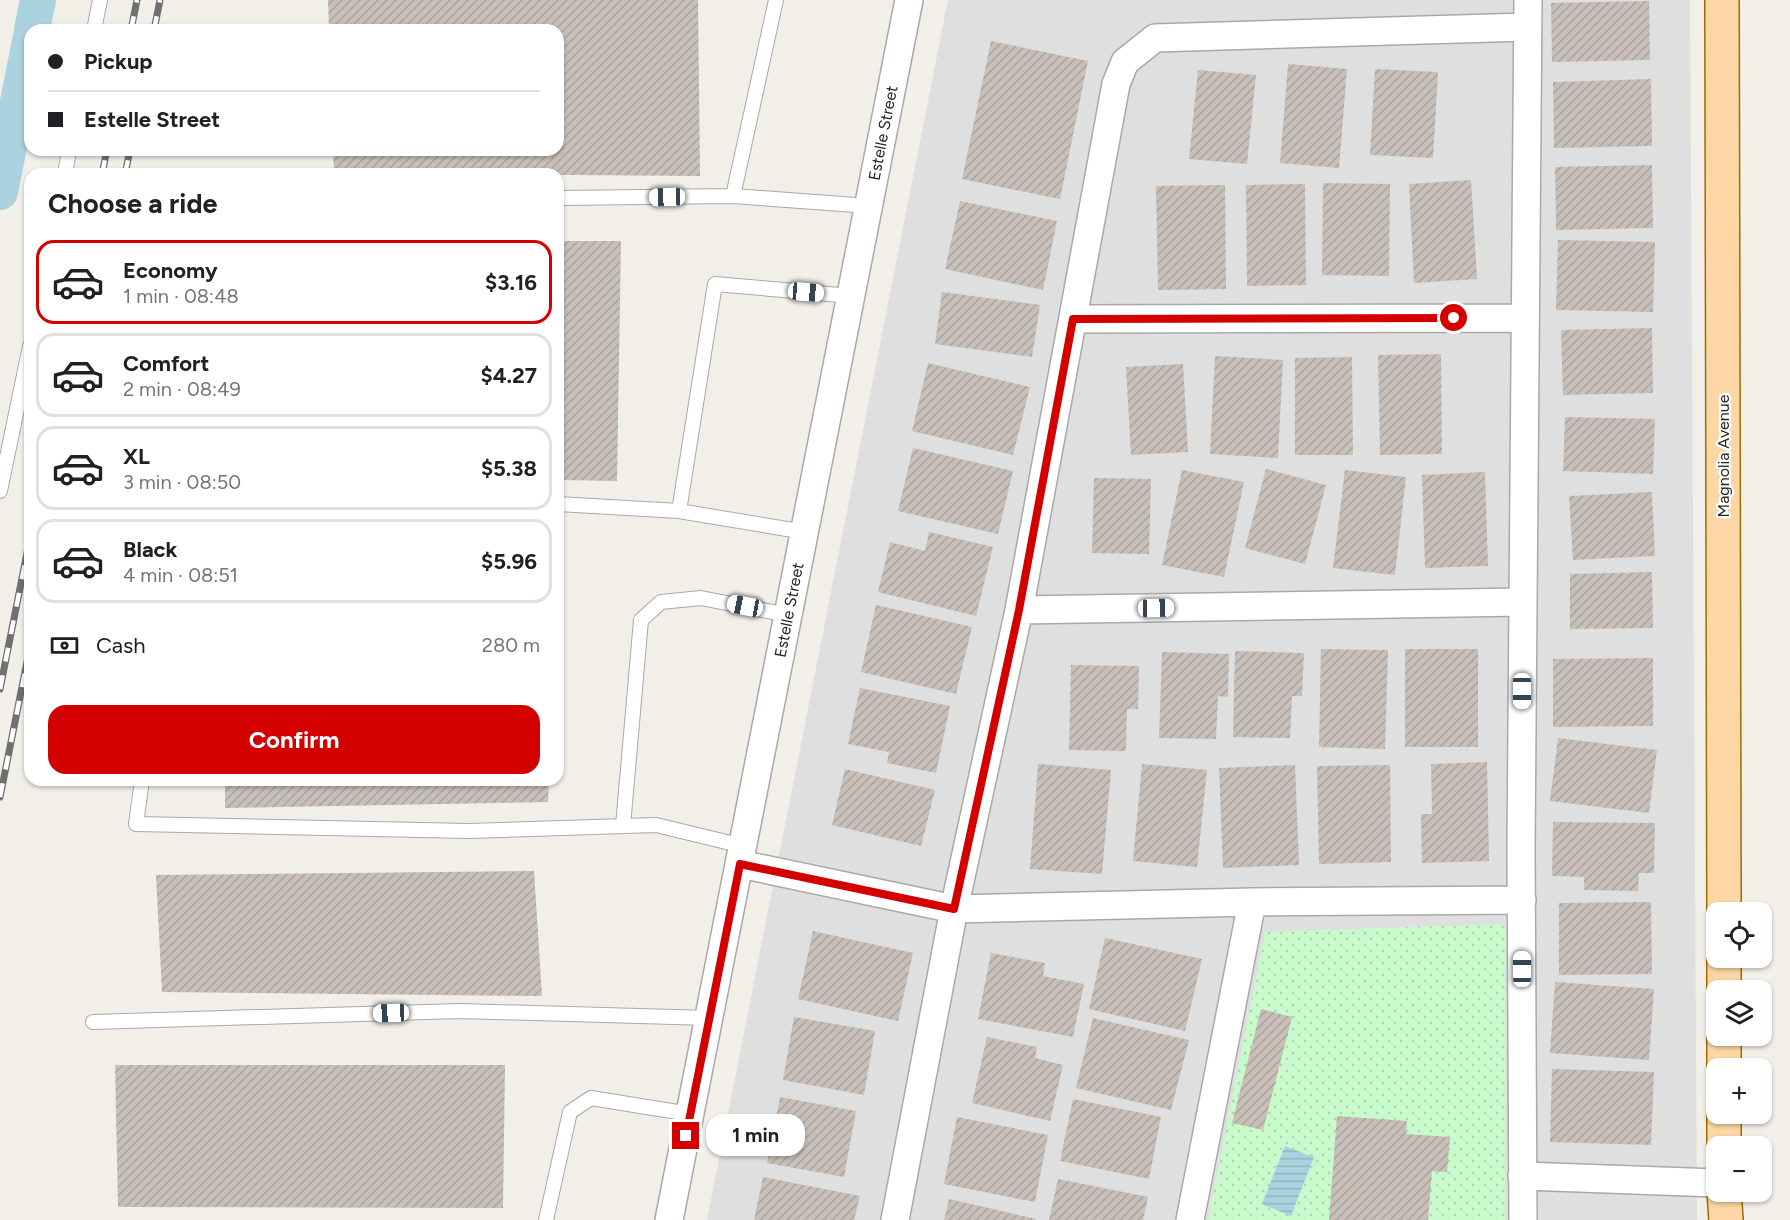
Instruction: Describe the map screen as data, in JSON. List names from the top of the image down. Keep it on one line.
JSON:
{"streets":{"main road":["Magnolia Avenue"],"street":["Estelle Street"]},"page":{"banner":["Pickup","Estelle Street"],"heading":"Choose a ride","list":[{"name":"Economy","note":"1 min · 08:48","value":"$3.16"},{"name":"Comfort","note":"2 min · 08:49","value":"$4.27"},{"name":"XL","note":"3 min · 08:50","value":"$5.38"},{"name":"Black","note":"4 min · 08:51","value":"$5.96"}],"pay":["Cash","280 m"],"buttons":"Confirm","map_buttons":["+","−"],"bubble":"1 min"}}
